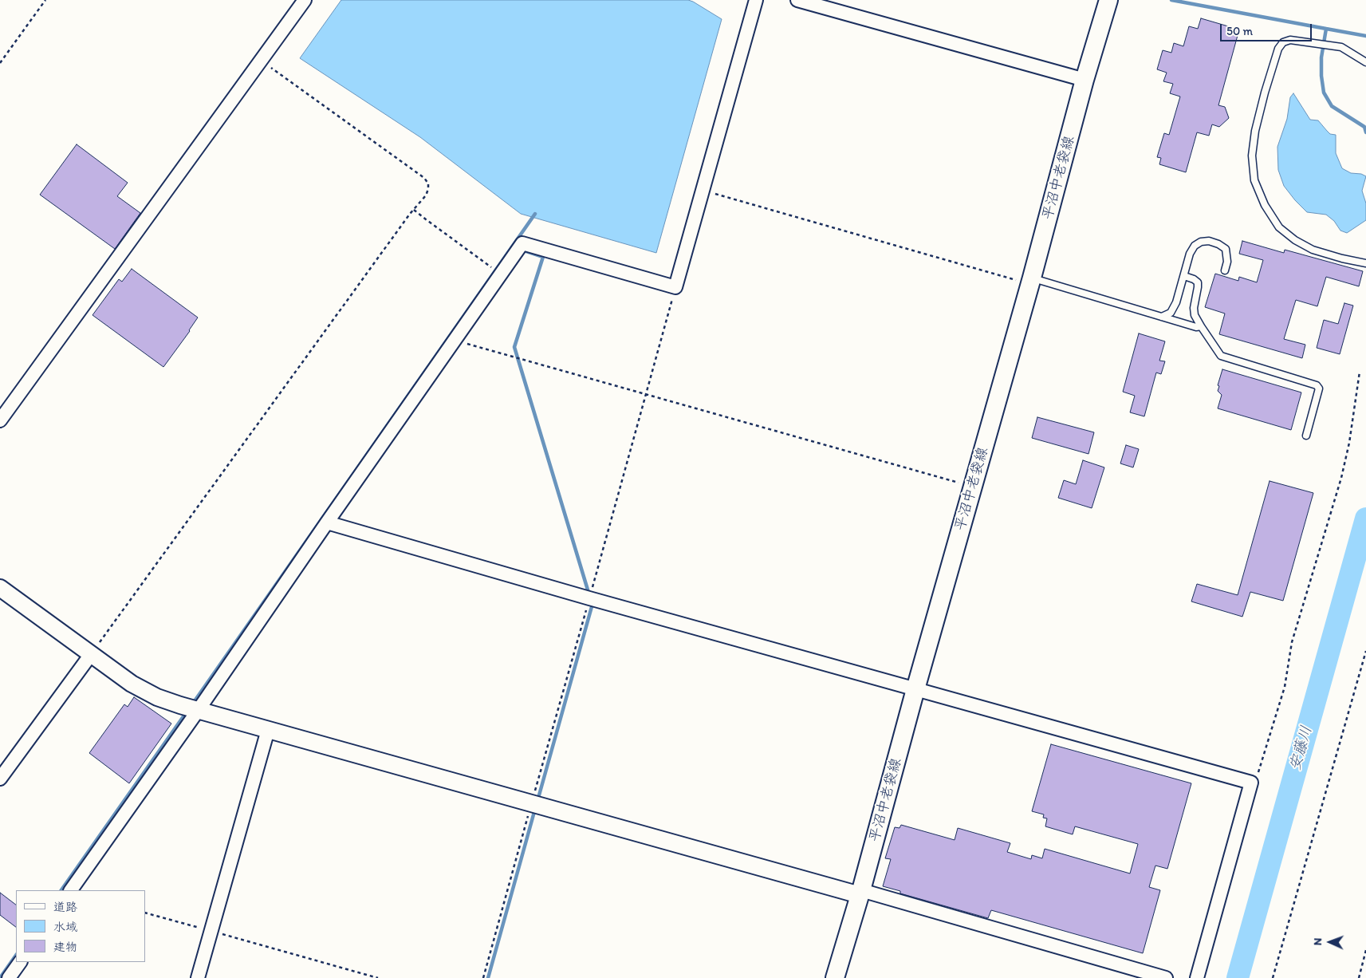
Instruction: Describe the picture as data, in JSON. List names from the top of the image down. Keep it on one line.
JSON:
{"streets":{"main road":["平沼中老袋線"]},"water":["安藤川"],"legend":["道路","水域","建物"],"scale_bar":"50 m","north":"left"}
